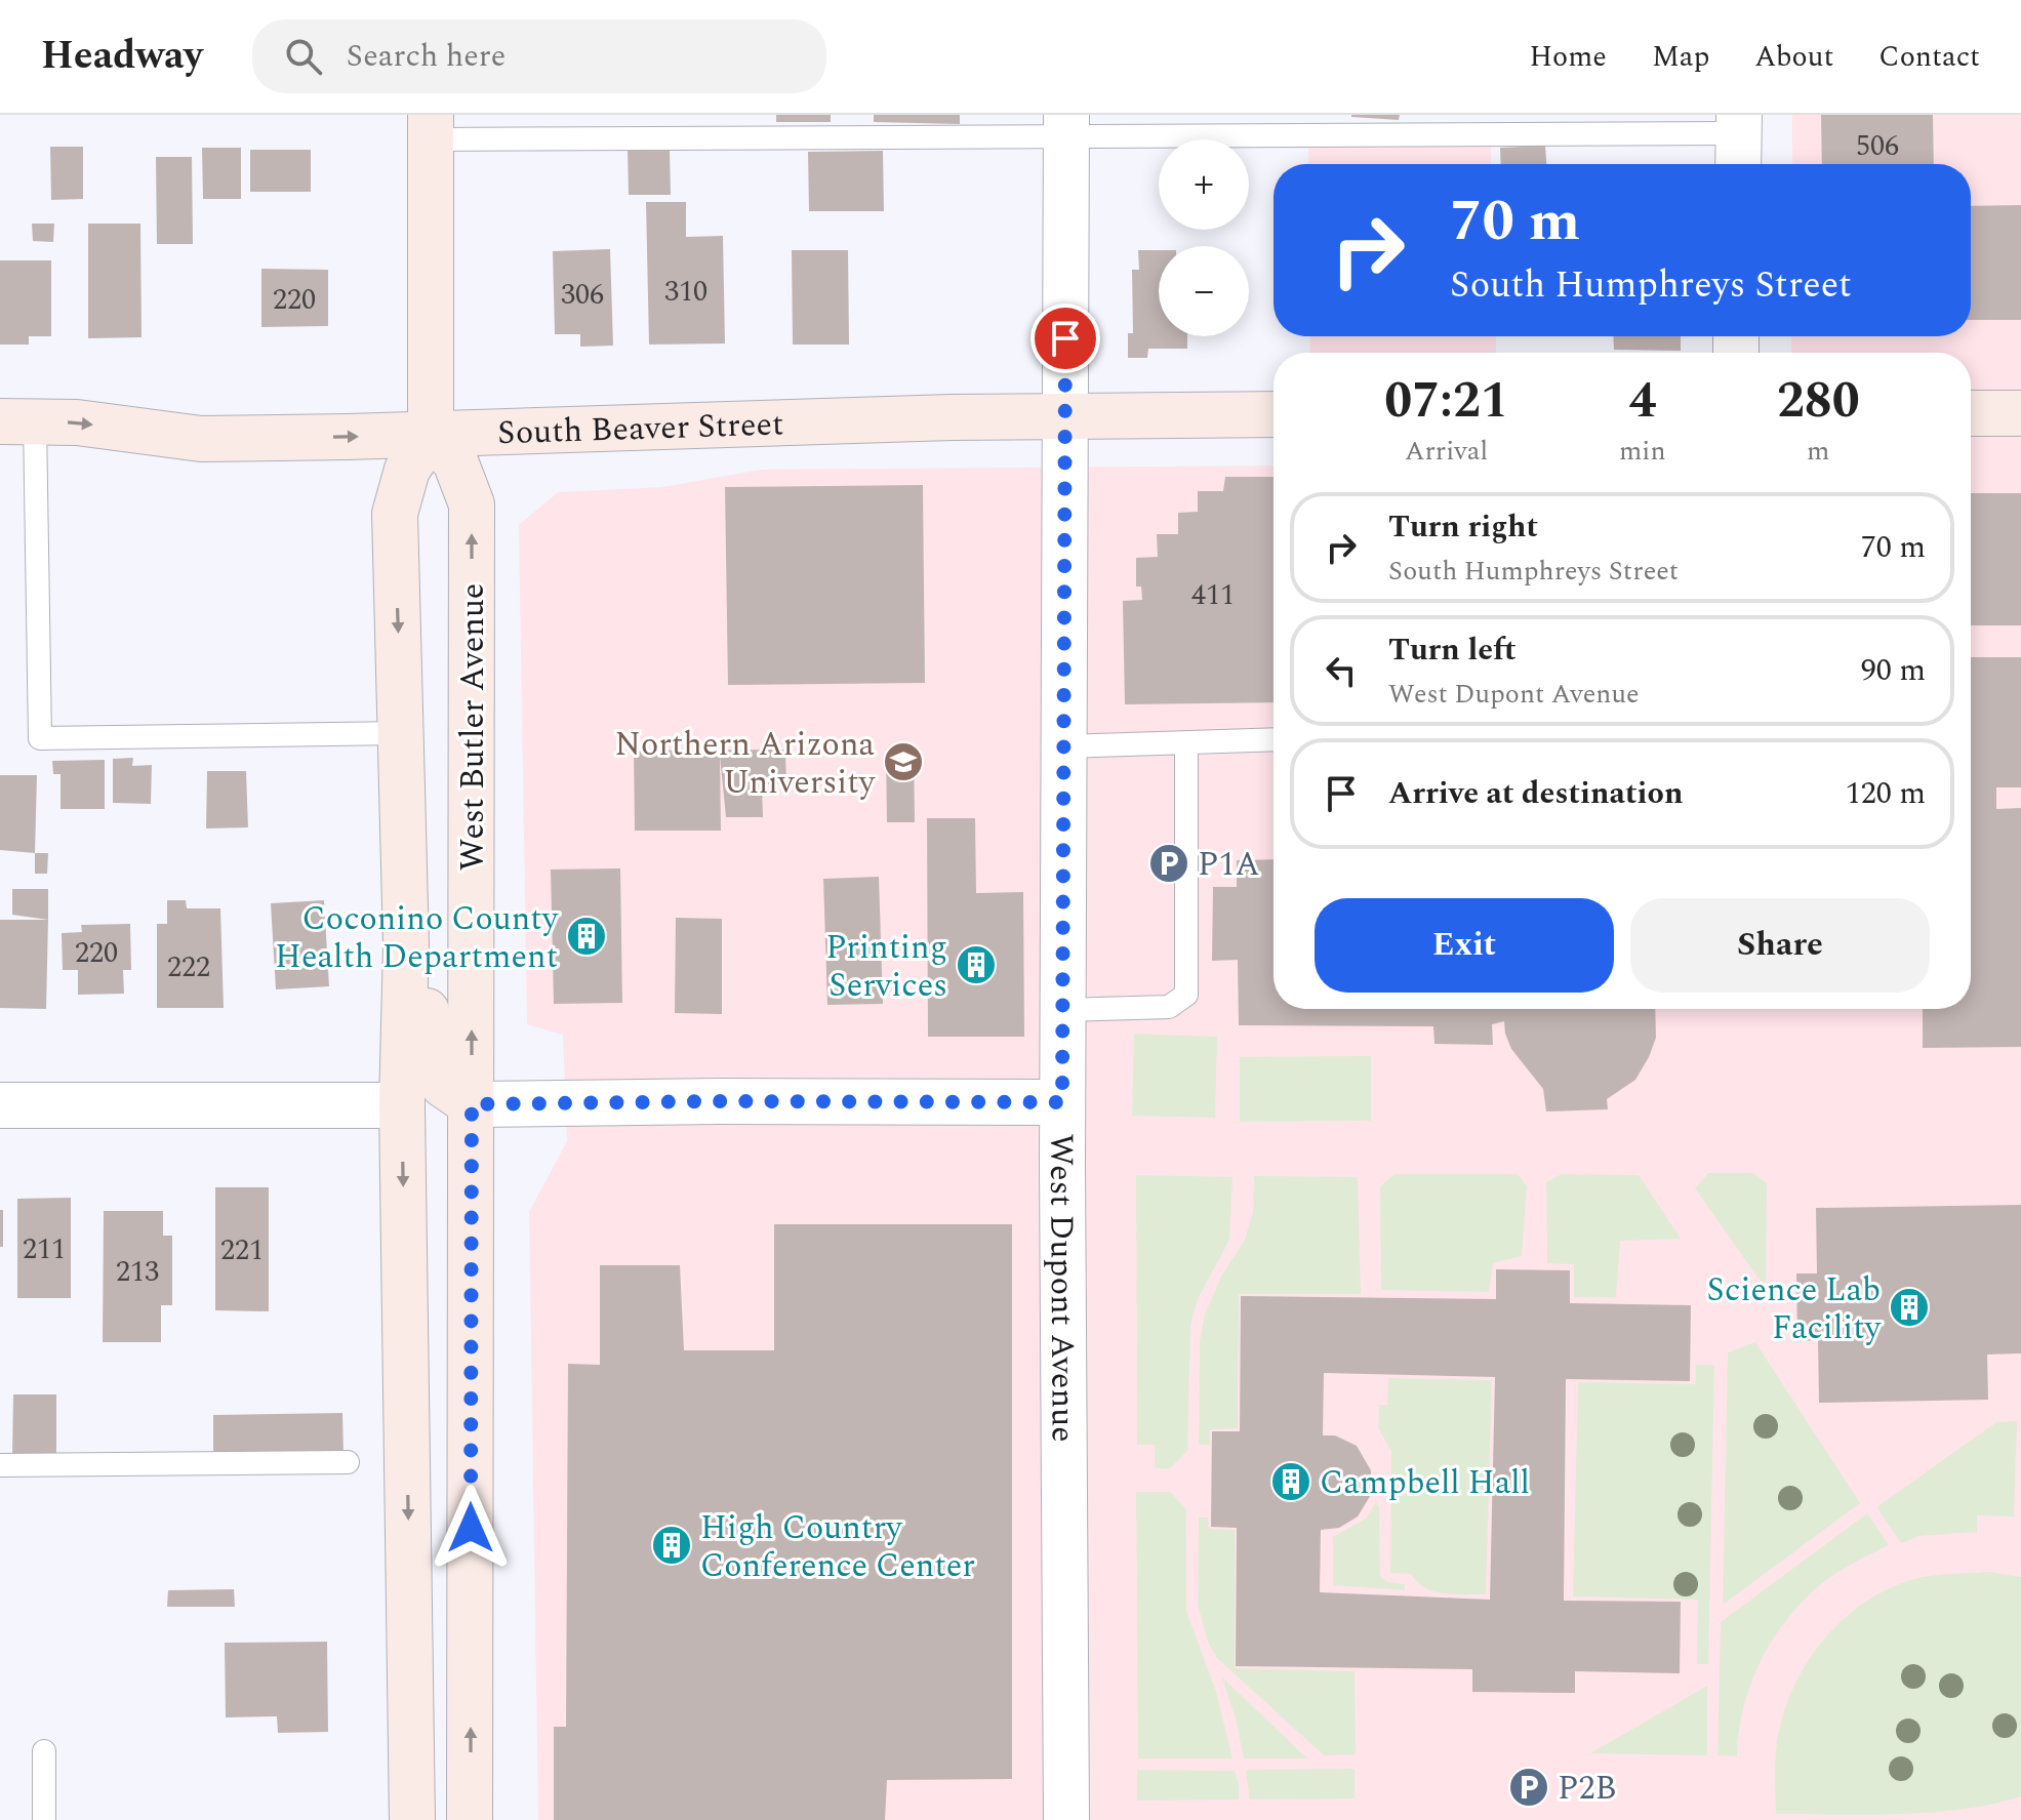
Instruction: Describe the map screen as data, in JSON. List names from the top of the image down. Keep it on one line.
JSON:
{"streets":{"main road":["South Beaver Street","West Butler Avenue"],"street":["West Dupont Avenue"]},"crossings":[["South Beaver Street","West Butler Avenue"],["South Beaver Street","West Dupont Avenue"]],"places":{"school or university":["Northern Arizona University"],"parking":["P1A","P2B"],"building":["Coconino County Health Department","Printing Services","Science Lab Facility","Campbell Hall","High Country Conference Center"]},"house_numbers":["506","310","306","220","411","220","222","211","221","213"],"page":{"header":"Headway","search":"Search here","nav":["Home","Map","About","Contact"],"map_buttons":["+","−"],"turn":["70 m","South Humphreys Street"],"eta":["07:21","Arrival","4","min","280","m"],"list":[{"name":"Turn right","note":"South Humphreys Street","value":"70 m"},{"name":"Turn left","note":"West Dupont Avenue","value":"90 m"},{"name":"Arrive at destination","value":"120 m"}],"buttons":["Exit","Share"]}}
